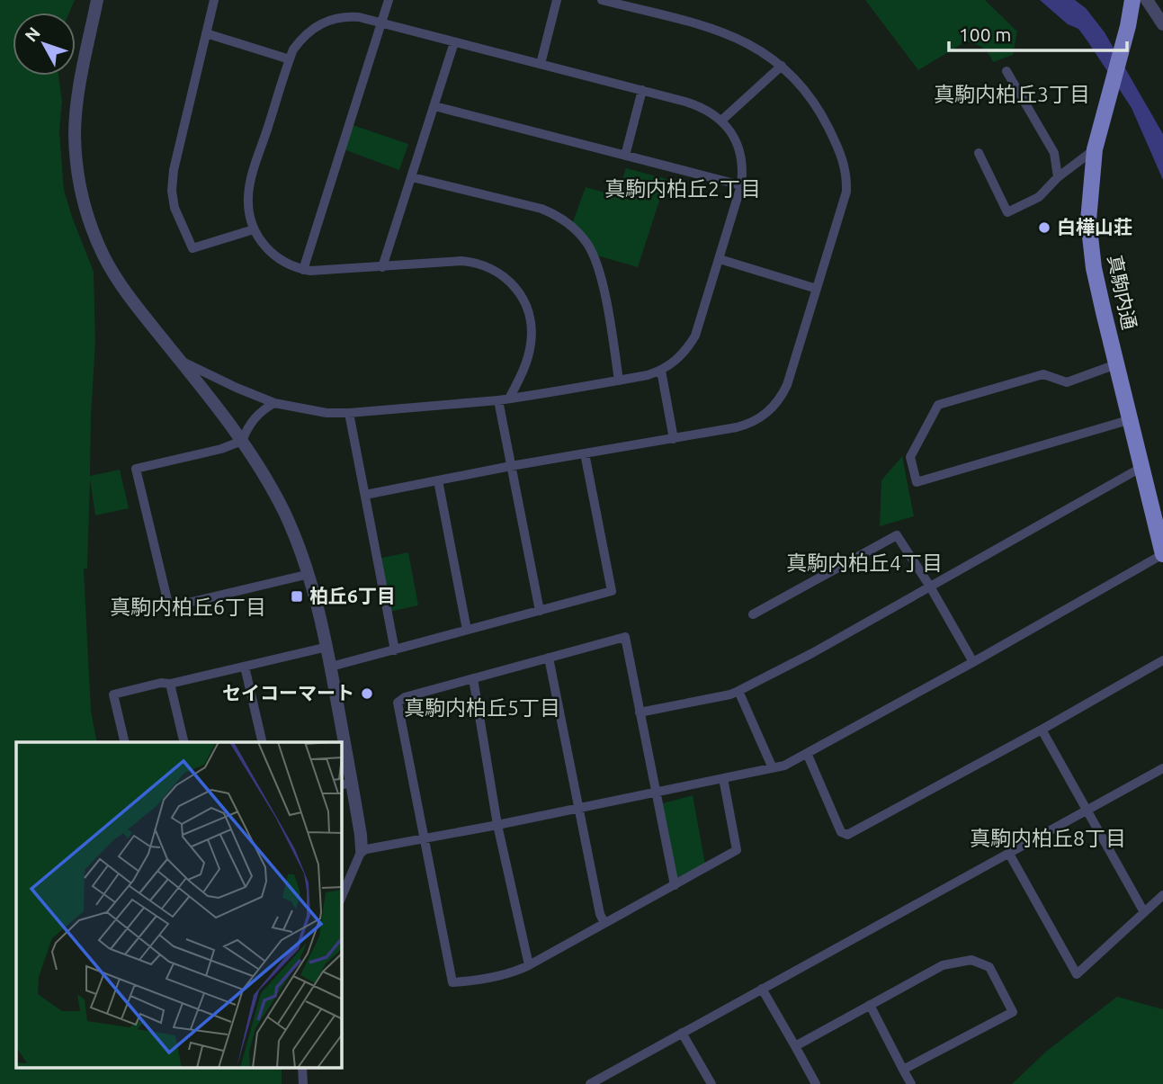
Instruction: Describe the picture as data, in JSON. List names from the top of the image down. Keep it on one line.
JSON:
{"streets":{"highway":["真駒内通"]},"districts":["真駒内柏丘3丁目","真駒内柏丘2丁目","真駒内柏丘4丁目","真駒内柏丘6丁目","真駒内柏丘5丁目","真駒内柏丘8丁目"],"places":{"other":["白樺山荘","セイコーマート"],"transit":["柏丘6丁目"]},"scale_bar":"100 m","north":"top left"}
